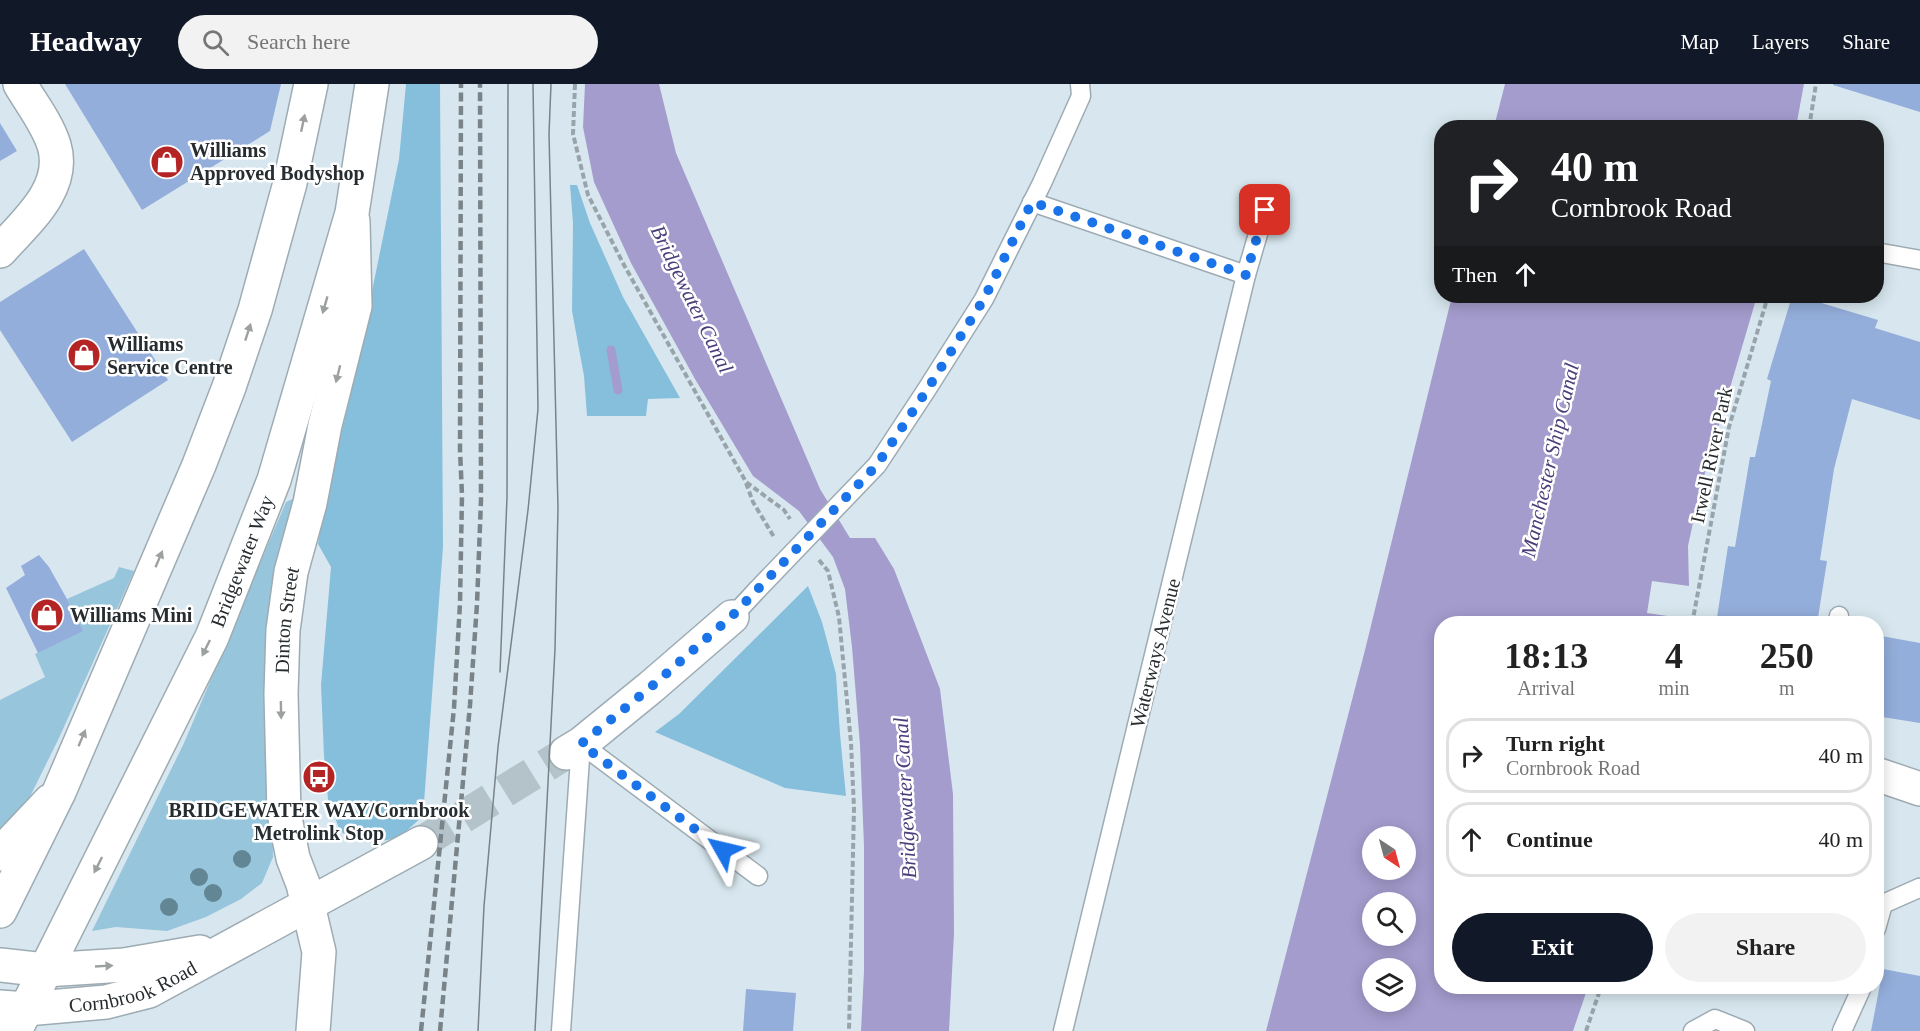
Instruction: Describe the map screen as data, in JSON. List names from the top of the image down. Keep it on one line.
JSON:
{"streets":{"main road":["Bridgewater Way","Dinton Street","Cornbrook Road"],"lane":["Waterways Avenue"],"path":["Irwell River Park"]},"crossings":[["Bridgewater Way","Dinton Street"],["Bridgewater Way","Cornbrook Road"],["Dinton Street","Cornbrook Road"]],"water":["Bridgewater Canal","Manchester Ship Canal"],"places":{"shop":["Williams Approved Bodyshop","Williams Service Centre","Williams Mini"],"bus stop":["BRIDGEWATER WAY/Cornbrook Metrolink Stop"]},"north":"bottom right","page":{"header":"Headway","search":"Search here","nav":["Map","Layers","Share"],"turn":["40 m","Cornbrook Road"],"then":"Then","eta":["18:13","Arrival","4","min","250","m"],"list":[{"name":"Turn right","note":"Cornbrook Road","value":"40 m"},{"name":"Continue","value":"40 m"}],"buttons":["Exit","Share"]}}
